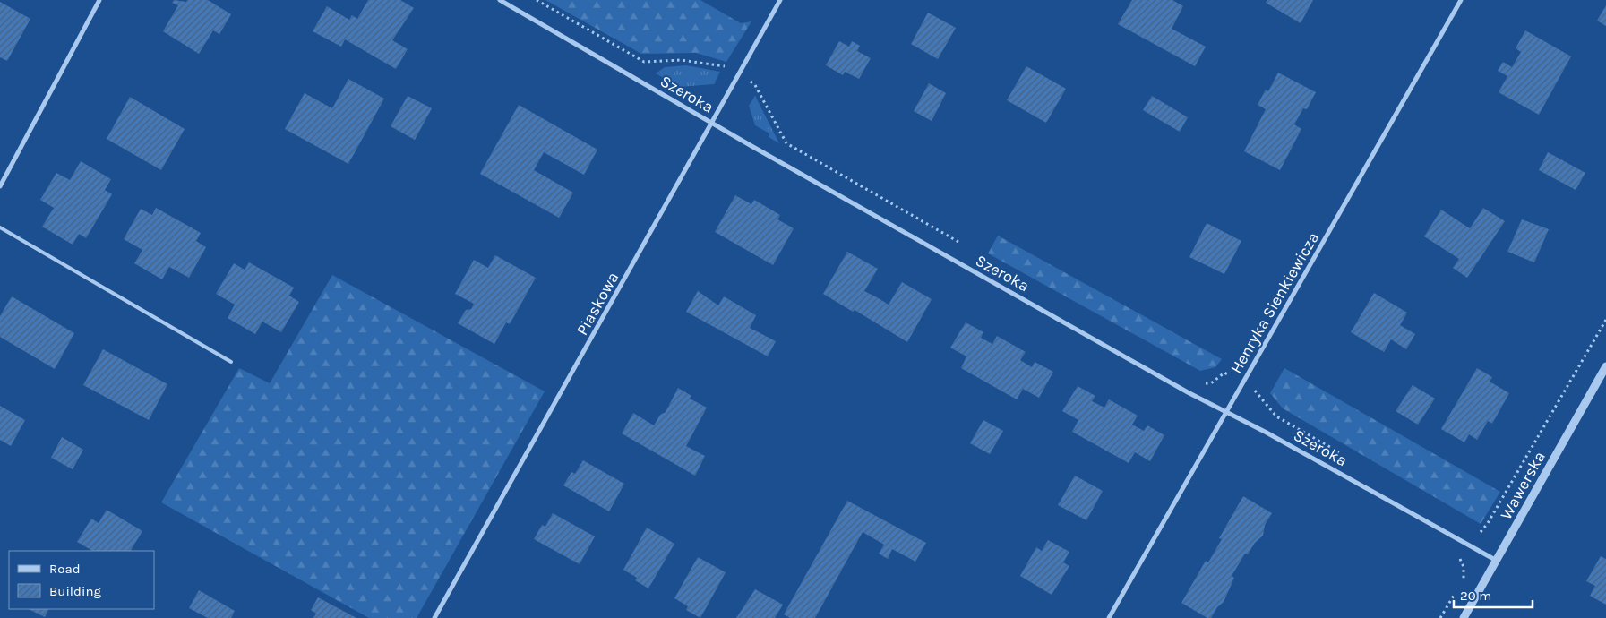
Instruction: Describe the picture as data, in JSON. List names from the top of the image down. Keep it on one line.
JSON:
{"streets":{"street":["Szeroka","Henryka Sienkiewicza","Piaskowa","Wawerska"]},"crossings":[["Szeroka","Henryka Sienkiewicza"],["Szeroka","Piaskowa"],["Szeroka","Wawerska"]],"legend":["Road","Building"],"scale_bar":"20 m"}
